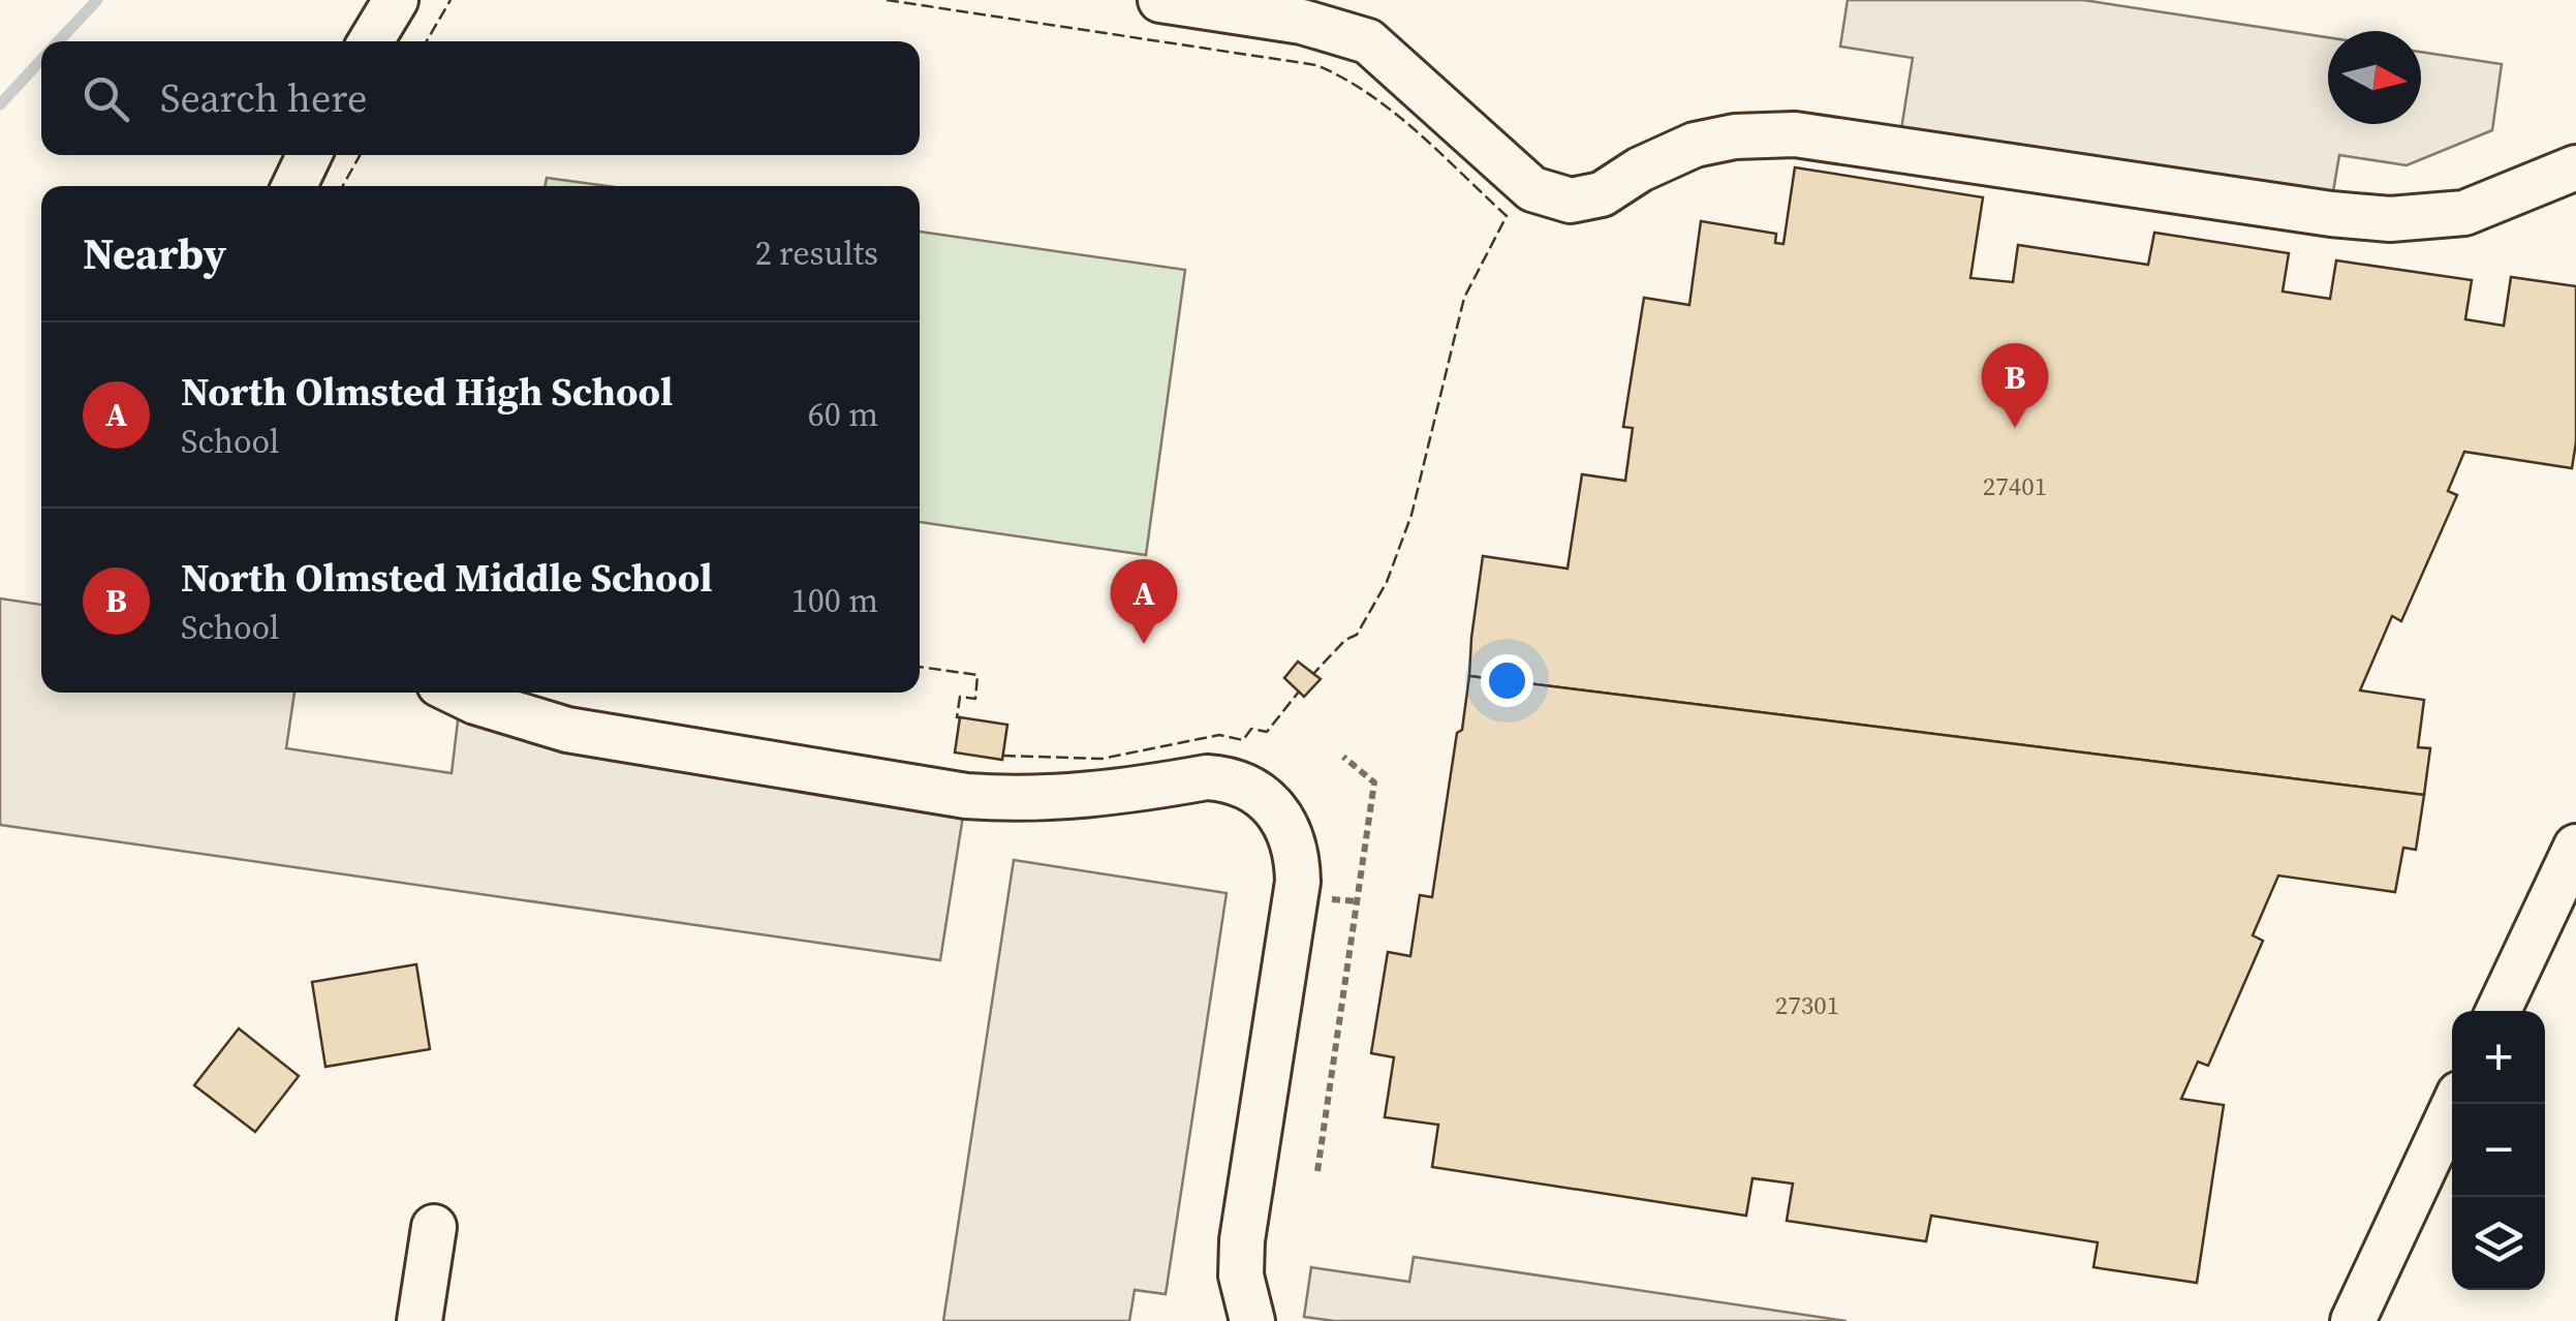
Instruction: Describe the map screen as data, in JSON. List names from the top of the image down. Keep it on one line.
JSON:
{"house_numbers":["27401","27301"],"north":"right","page":{"search":"Search here","heading":["Nearby","2 results"],"list":[{"mark":"A","name":"North Olmsted High School","note":"School","value":"60 m"},{"mark":"B","name":"North Olmsted Middle School","note":"School","value":"100 m"}],"pins":["B","A"],"map_buttons":["+","−"]}}
